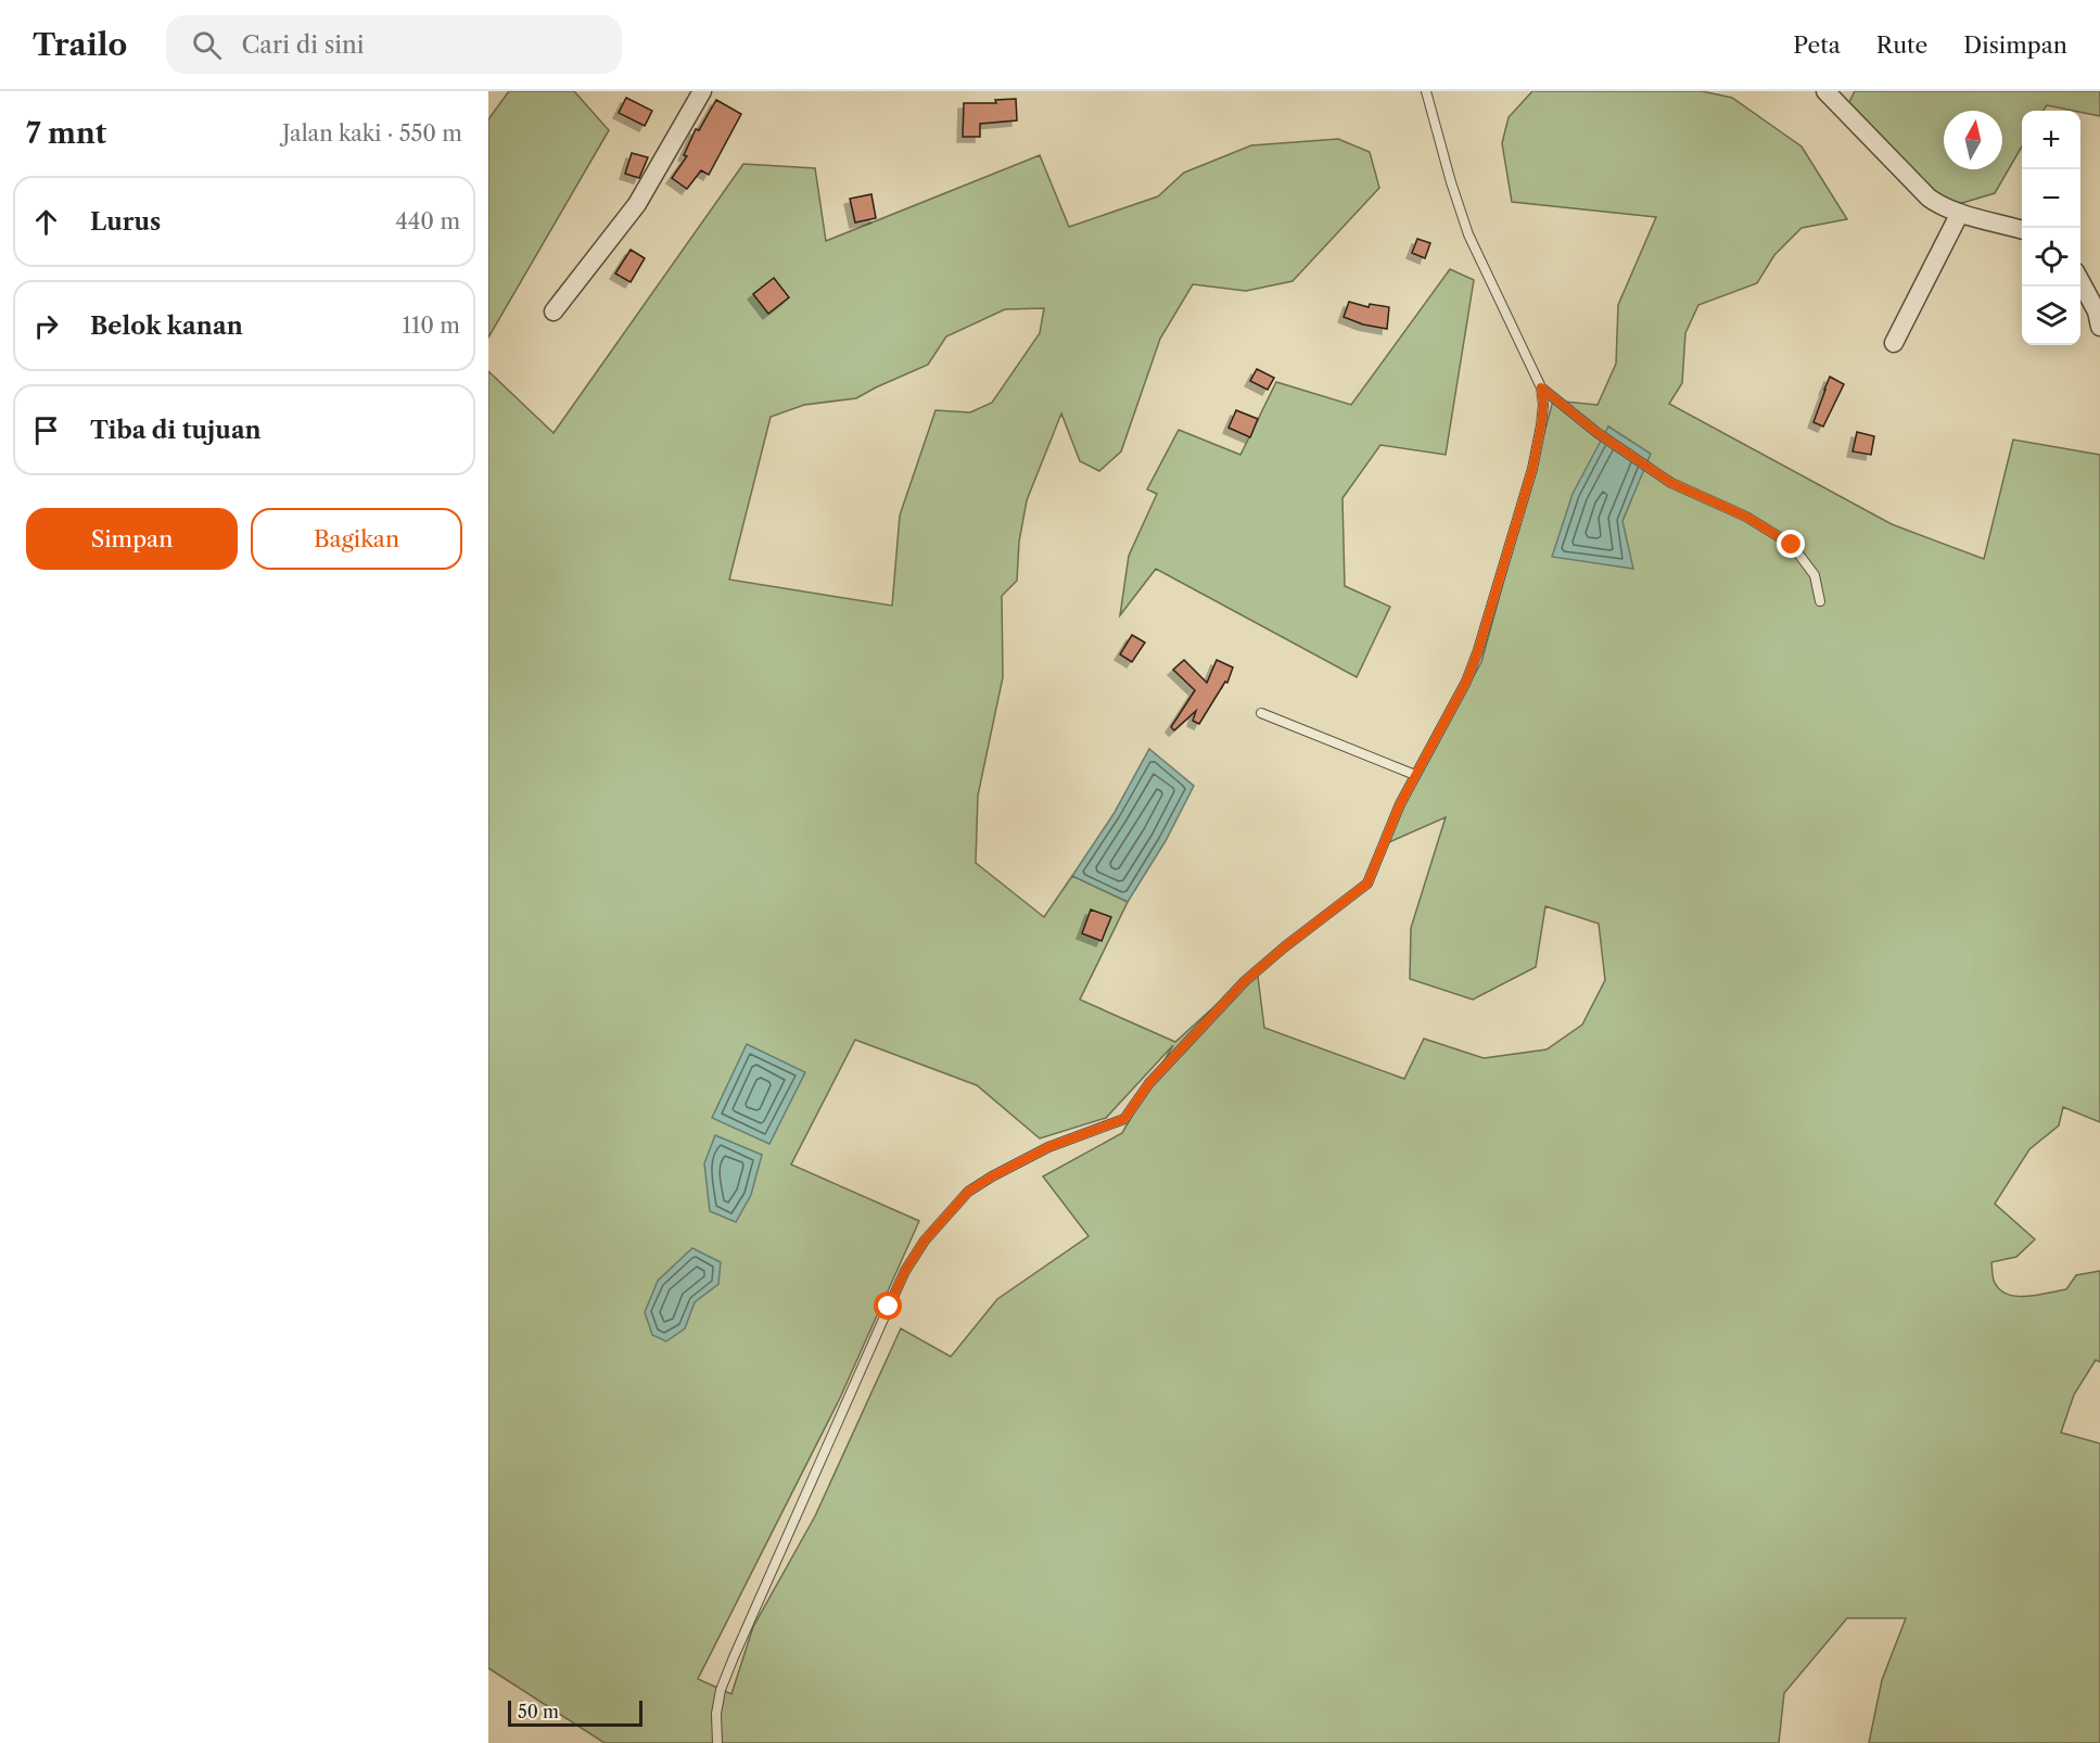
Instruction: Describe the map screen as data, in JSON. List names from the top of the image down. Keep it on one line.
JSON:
{"scale_bar":"50 m","north":"top","page":{"header":"Trailo","search":"Cari di sini","nav":["Peta","Rute","Disimpan"],"heading":["7 mnt","Jalan kaki · 550 m"],"map_buttons":["+","−"],"list":[["Lurus","440 m"],["Belok kanan","110 m"],"Tiba di tujuan"],"buttons":["Simpan","Bagikan"],"scale":"50 m"}}
